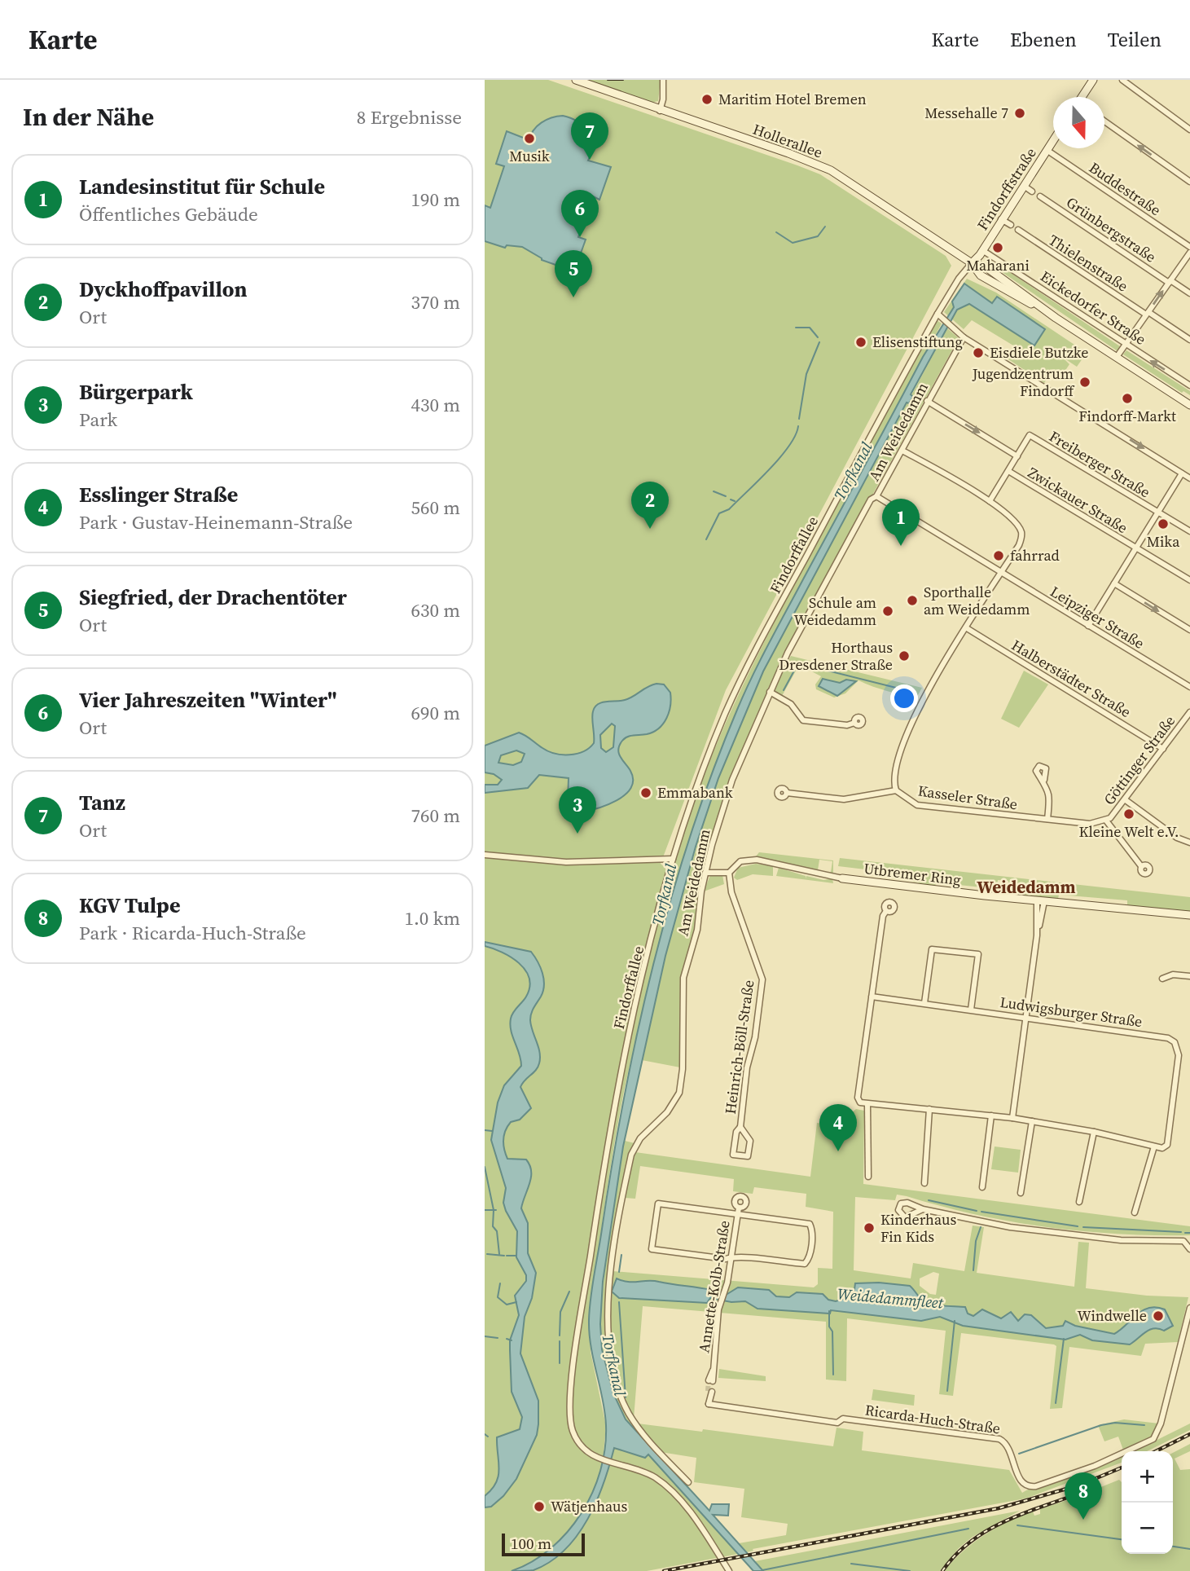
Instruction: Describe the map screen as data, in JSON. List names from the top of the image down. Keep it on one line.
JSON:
{"streets":{"main road":["Hollerallee","Findorffstraße","Eickedorfer Straße","Utbremer Ring"],"street":["Buddestraße","Grünbergstraße","Thielenstraße","Am Weidedamm","Freiberger Straße","Zwickauer Straße","Findorffallee","Leipziger Straße","Halberstädter Straße","Göttinger Straße","Kasseler Straße","Ludwigsburger Straße","Heinrich-Böll-Straße","Annette-Kolb-Straße","Ricarda-Huch-Straße"]},"crossings":[["Hollerallee","Findorffstraße"],["Hollerallee","Eickedorfer Straße"],["Hollerallee","Findorffallee"],["Findorffstraße","Buddestraße"],["Findorffstraße","Eickedorfer Straße"],["Findorffstraße","Findorffallee"],["Eickedorfer Straße","Findorffallee"],["Am Weidedamm","Leipziger Straße"],["Am Weidedamm","Utbremer Ring"],["Halberstädter Straße","Göttinger Straße"],["Göttinger Straße","Kasseler Straße"],["Utbremer Ring","Heinrich-Böll-Straße"]],"districts":["Weidedamm"],"water":["Torfkanal","Weidedammfleet"],"places":["Maritim Hotel Bremen","Messehalle 7","Musik","Maharani","Elisenstiftung","Eisdiele Butzke","Jugendzentrum Findorff","Findorff-Markt","Mika","fahrrad","Sporthalle am Weidedamm","Schule am Weidedamm","Horthaus Dresdener Straße","Emmabank","Kleine Welt e.V.","Kinderhaus Fin Kids","Windwelle","Wätjenhaus"],"scale_bar":"100 m","north":"bottom","page":{"header":"Karte","nav":["Karte","Ebenen","Teilen"],"heading":["In der Nähe","8 Ergebnisse"],"pins":["7","6","5","2","1","3","4","8"],"list":[{"mark":"1","name":"Landesinstitut für Schule","note":"Öffentliches Gebäude","value":"190 m"},{"mark":"2","name":"Dyckhoffpavillon","note":"Ort","value":"370 m"},{"mark":"3","name":"Bürgerpark","note":"Park","value":"430 m"},{"mark":"4","name":"Esslinger Straße","note":"Park · Gustav-Heinemann-Straße","value":"560 m"},{"mark":"5","name":"Siegfried, der Drachentöter","note":"Ort","value":"630 m"},{"mark":"6","name":"Vier Jahreszeiten \"Winter\"","note":"Ort","value":"690 m"},{"mark":"7","name":"Tanz","note":"Ort","value":"760 m"},{"mark":"8","name":"KGV Tulpe","note":"Park · Ricarda-Huch-Straße","value":"1.0 km"}],"map_buttons":["+","−"],"scale":"100 m"}}
